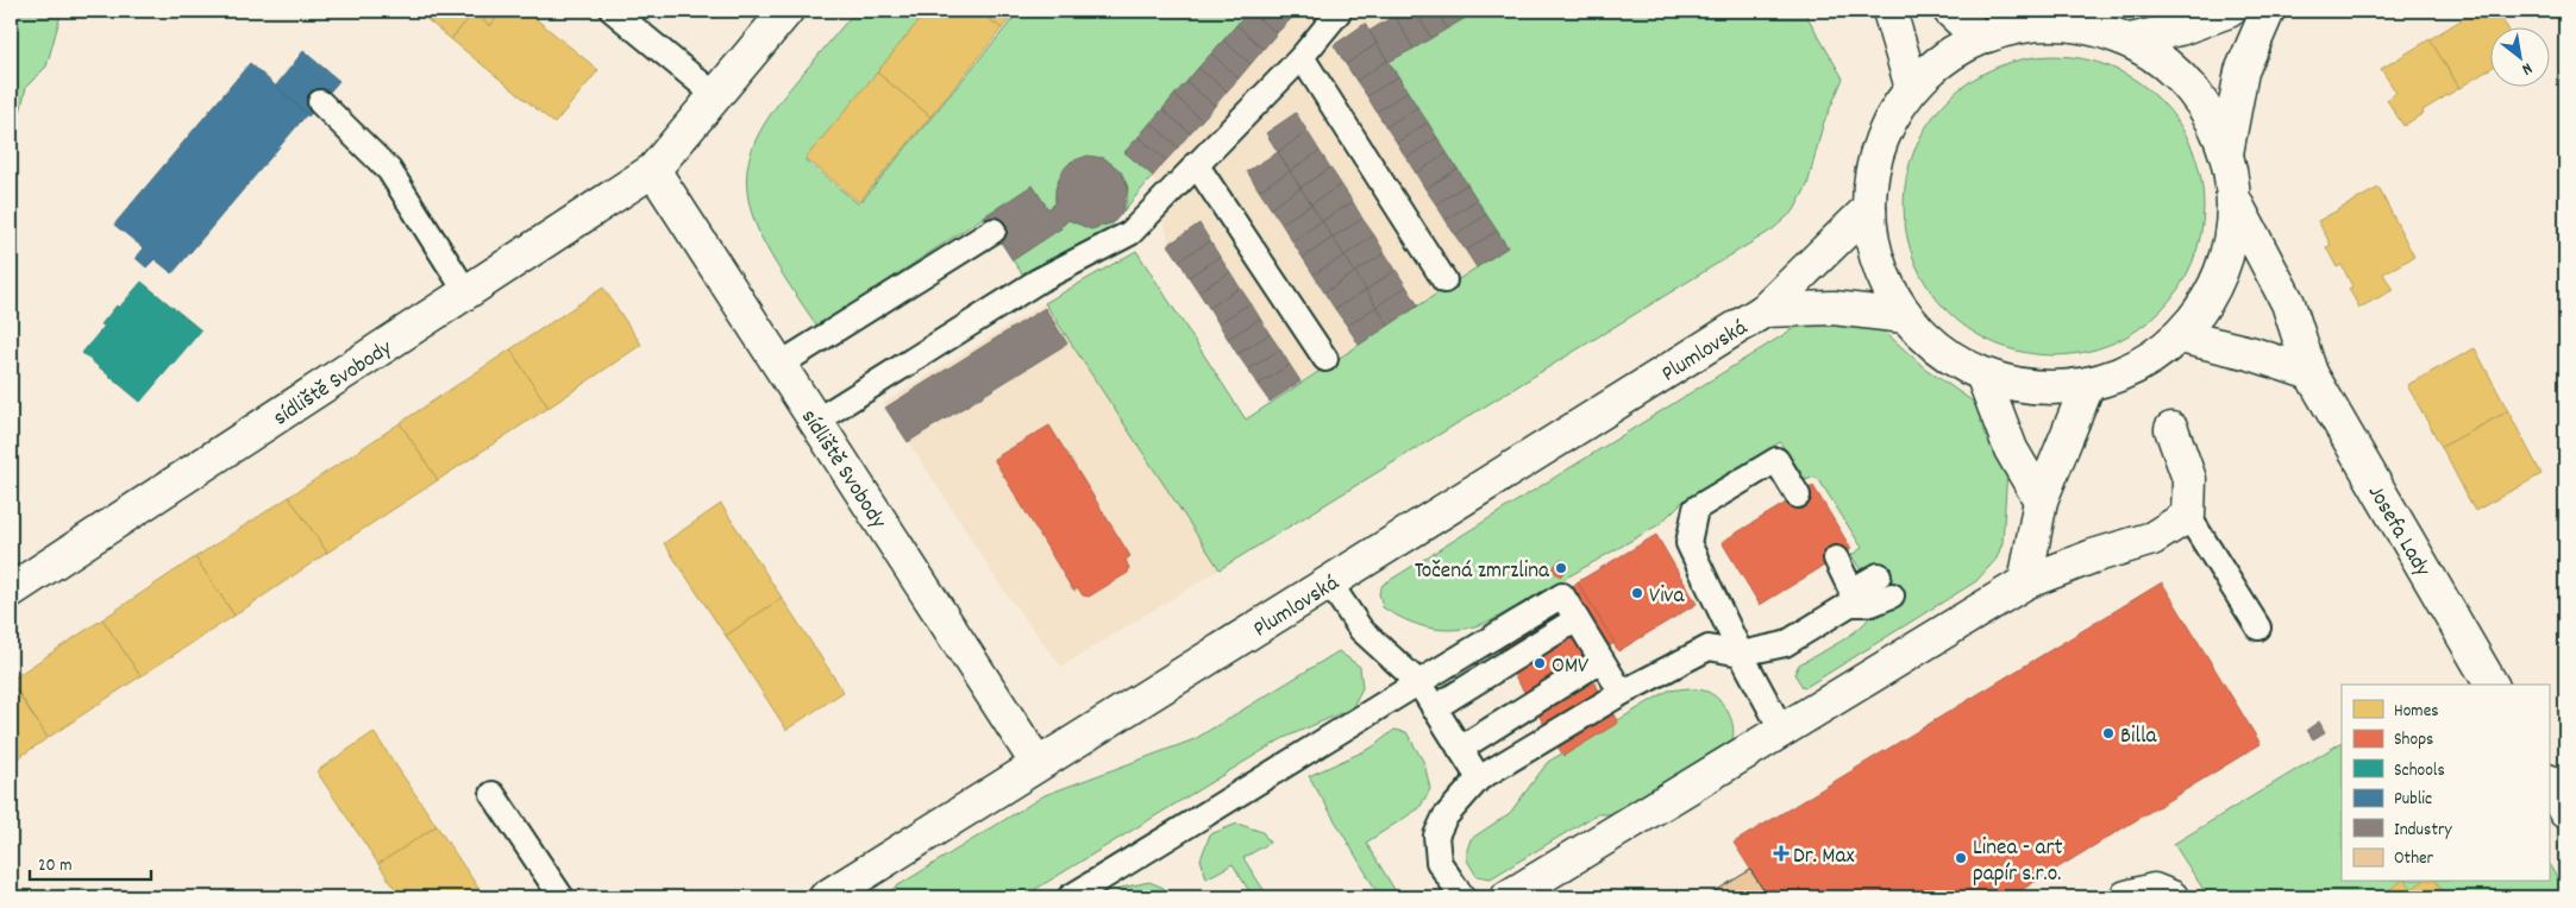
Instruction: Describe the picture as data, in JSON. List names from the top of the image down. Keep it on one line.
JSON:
{"streets":{"street":["Plumlovská","sídliště Svobody","Josefa Lady"]},"crossings":[["Plumlovská","sídliště Svobody"]],"places":{"other":["Točená zmrzlina","Viva","OMV","Billa","Linea - art papír s.r.o."],"health":["Dr. Max"]},"legend":["Homes","Shops","Schools","Public","Industry","Other"],"scale_bar":"20 m","north":"bottom right"}
